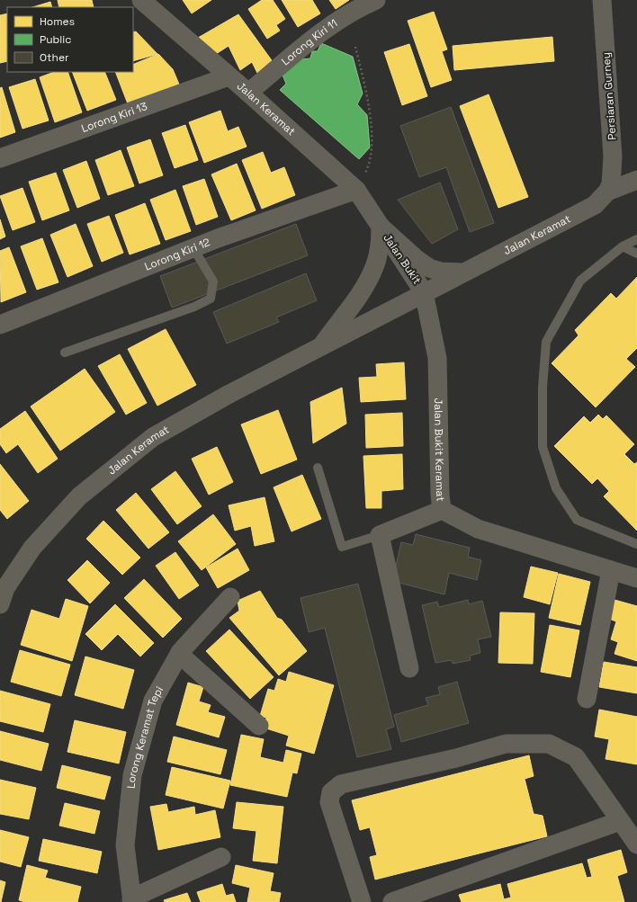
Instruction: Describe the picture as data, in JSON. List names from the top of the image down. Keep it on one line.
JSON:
{"streets":{"street":["Lorong Kiri 11","Persiaran Gurney","Jalan Keramat","Lorong Kiri 13","Lorong Kiri 12","Jalan Bukit","Jalan Bukit Keramat","Lorong Keramat Tepi"]},"crossings":[["Lorong Kiri 11","Jalan Keramat"],["Persiaran Gurney","Jalan Keramat"],["Jalan Keramat","Lorong Kiri 13"],["Jalan Keramat","Lorong Kiri 12"],["Jalan Keramat","Jalan Bukit"],["Jalan Keramat","Jalan Bukit Keramat"],["Jalan Bukit","Jalan Bukit Keramat"]],"legend":["Homes","Public","Other"]}
